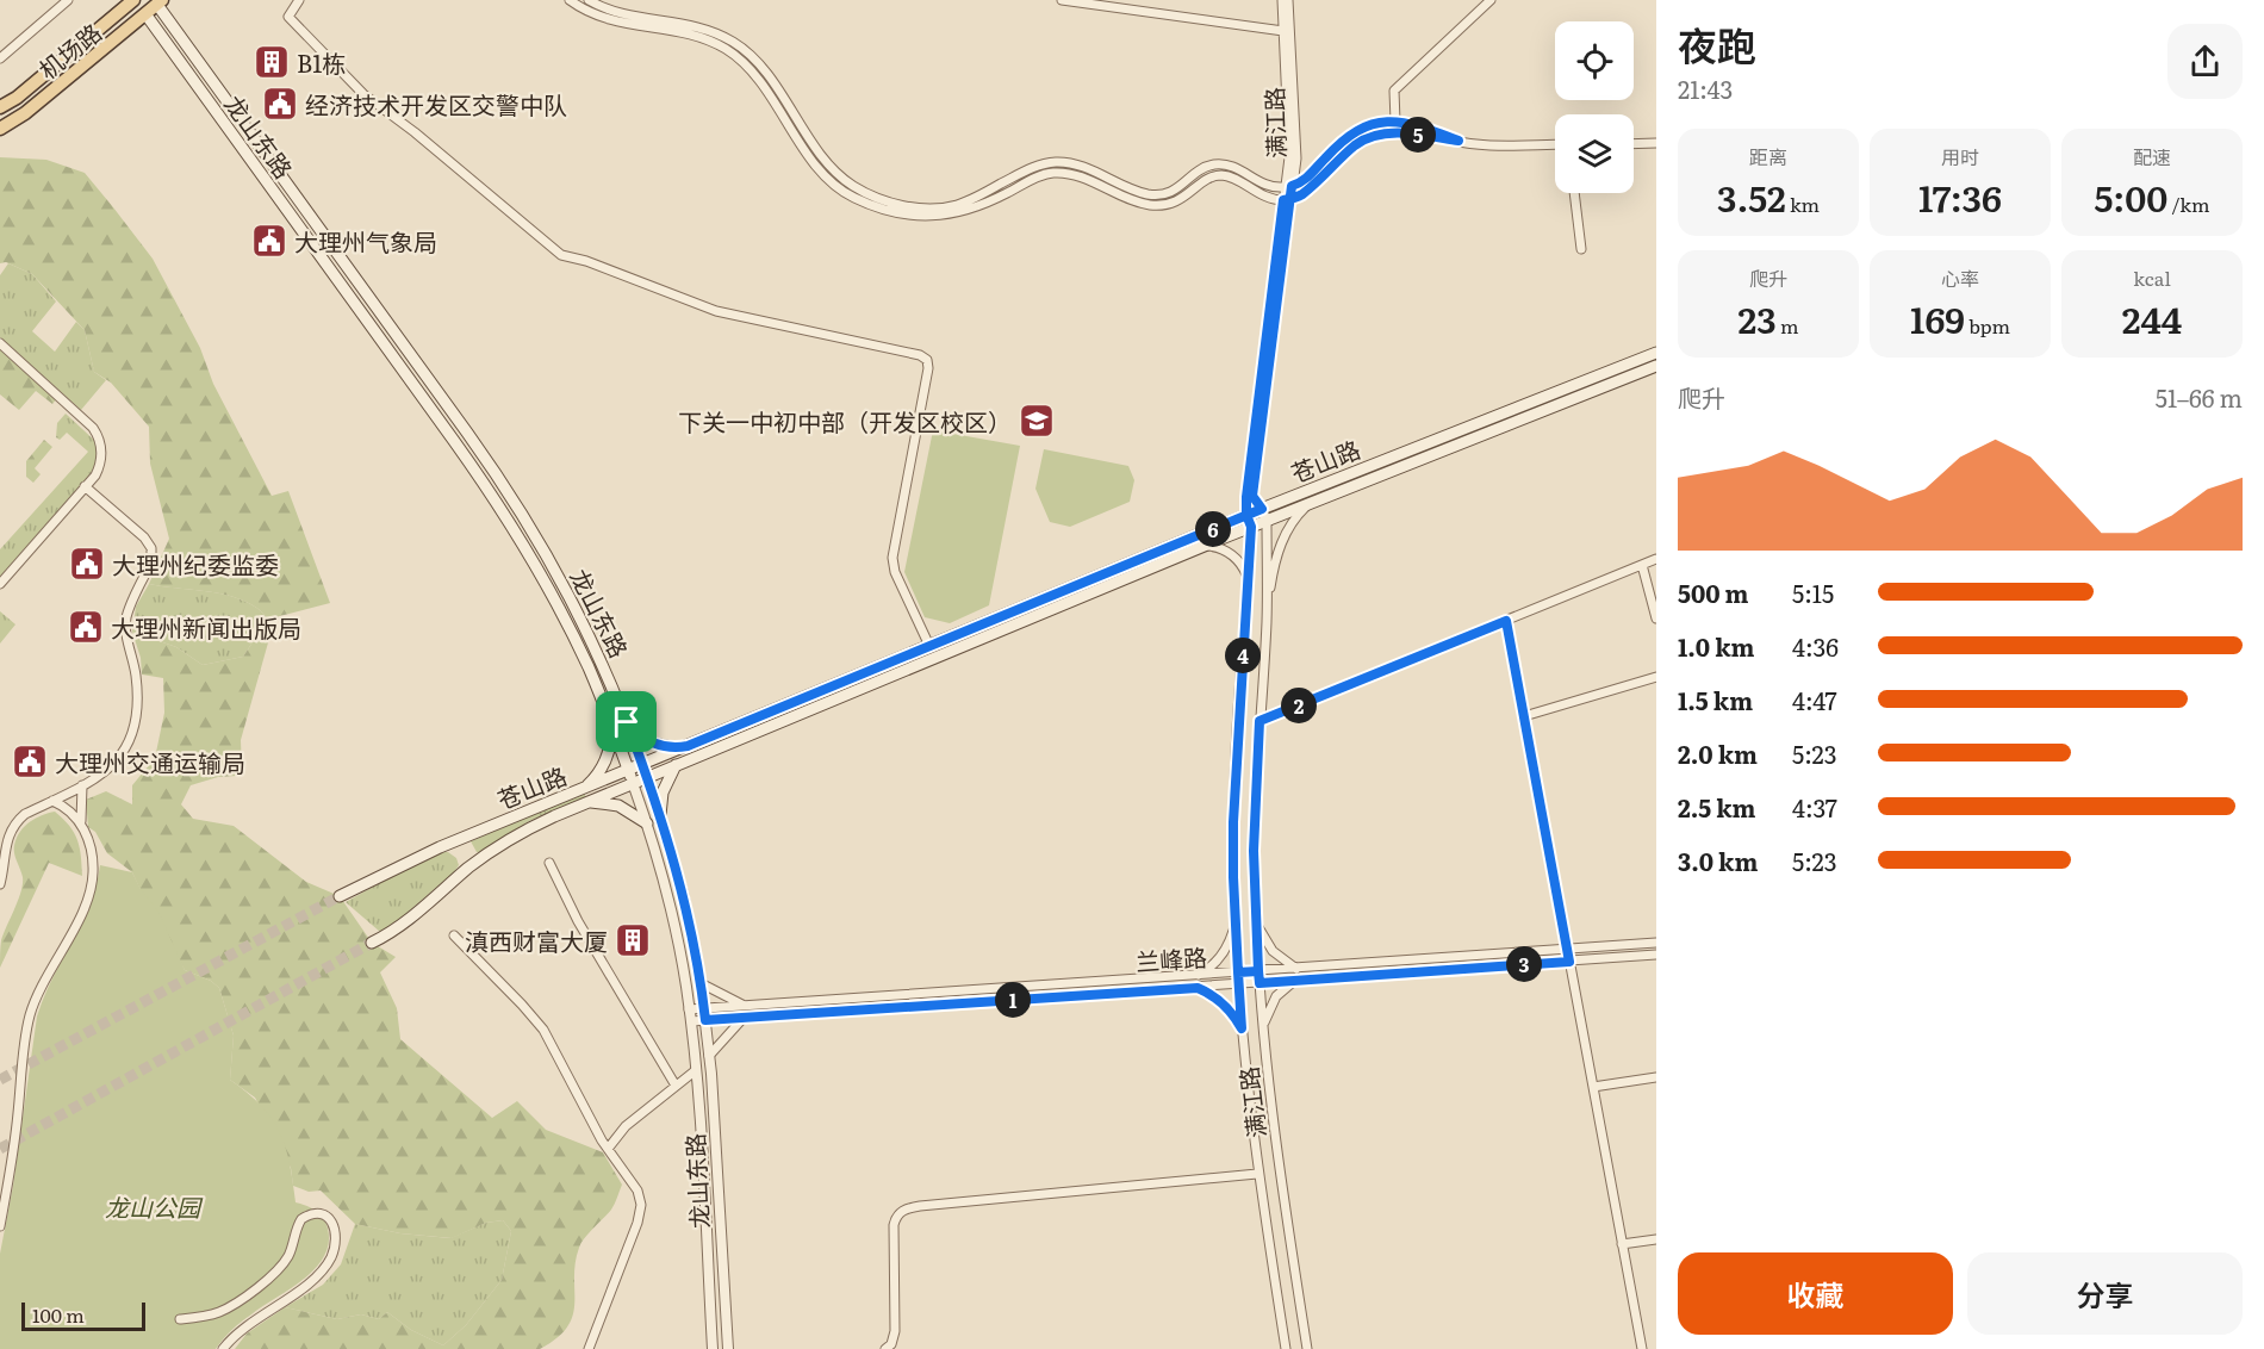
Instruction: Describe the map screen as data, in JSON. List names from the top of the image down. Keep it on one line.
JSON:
{"streets":{"main road":["机场路","龙山东路","苍山路"],"street":["满江路","兰峰路"]},"crossings":[["机场路","龙山东路"],["满江路","苍山路"],["满江路","兰峰路"],["龙山东路","苍山路"],["龙山东路","兰峰路"]],"parks":["龙山公园"],"places":{"building":["B1栋","滇西财富大厦"],"public building":["经济技术开发区交警中队","大理州气象局","大理州纪委监委","大理州新闻出版局","大理州交通运输局"],"school or university":["下关一中初中部（开发区校区）"]},"scale_bar":"100 m","page":{"heading":["夜跑","21:43"],"pins":["5","6","4","2","3","1"],"stats":[["距离","3.52 km"],["用时","17:36"],["配速","5:00 /km"],["爬升","23 m"],["心率","169 bpm"],["kcal","244"]],"chart":["爬升","51–66 m"],"list":[{"name":"500 m","note":"5:15"},{"name":"1.0 km","note":"4:36"},{"name":"1.5 km","note":"4:47"},{"name":"2.0 km","note":"5:23"},{"name":"2.5 km","note":"4:37"},{"name":"3.0 km","note":"5:23"}],"buttons":["收藏","分享"],"scale":"100 m"}}
